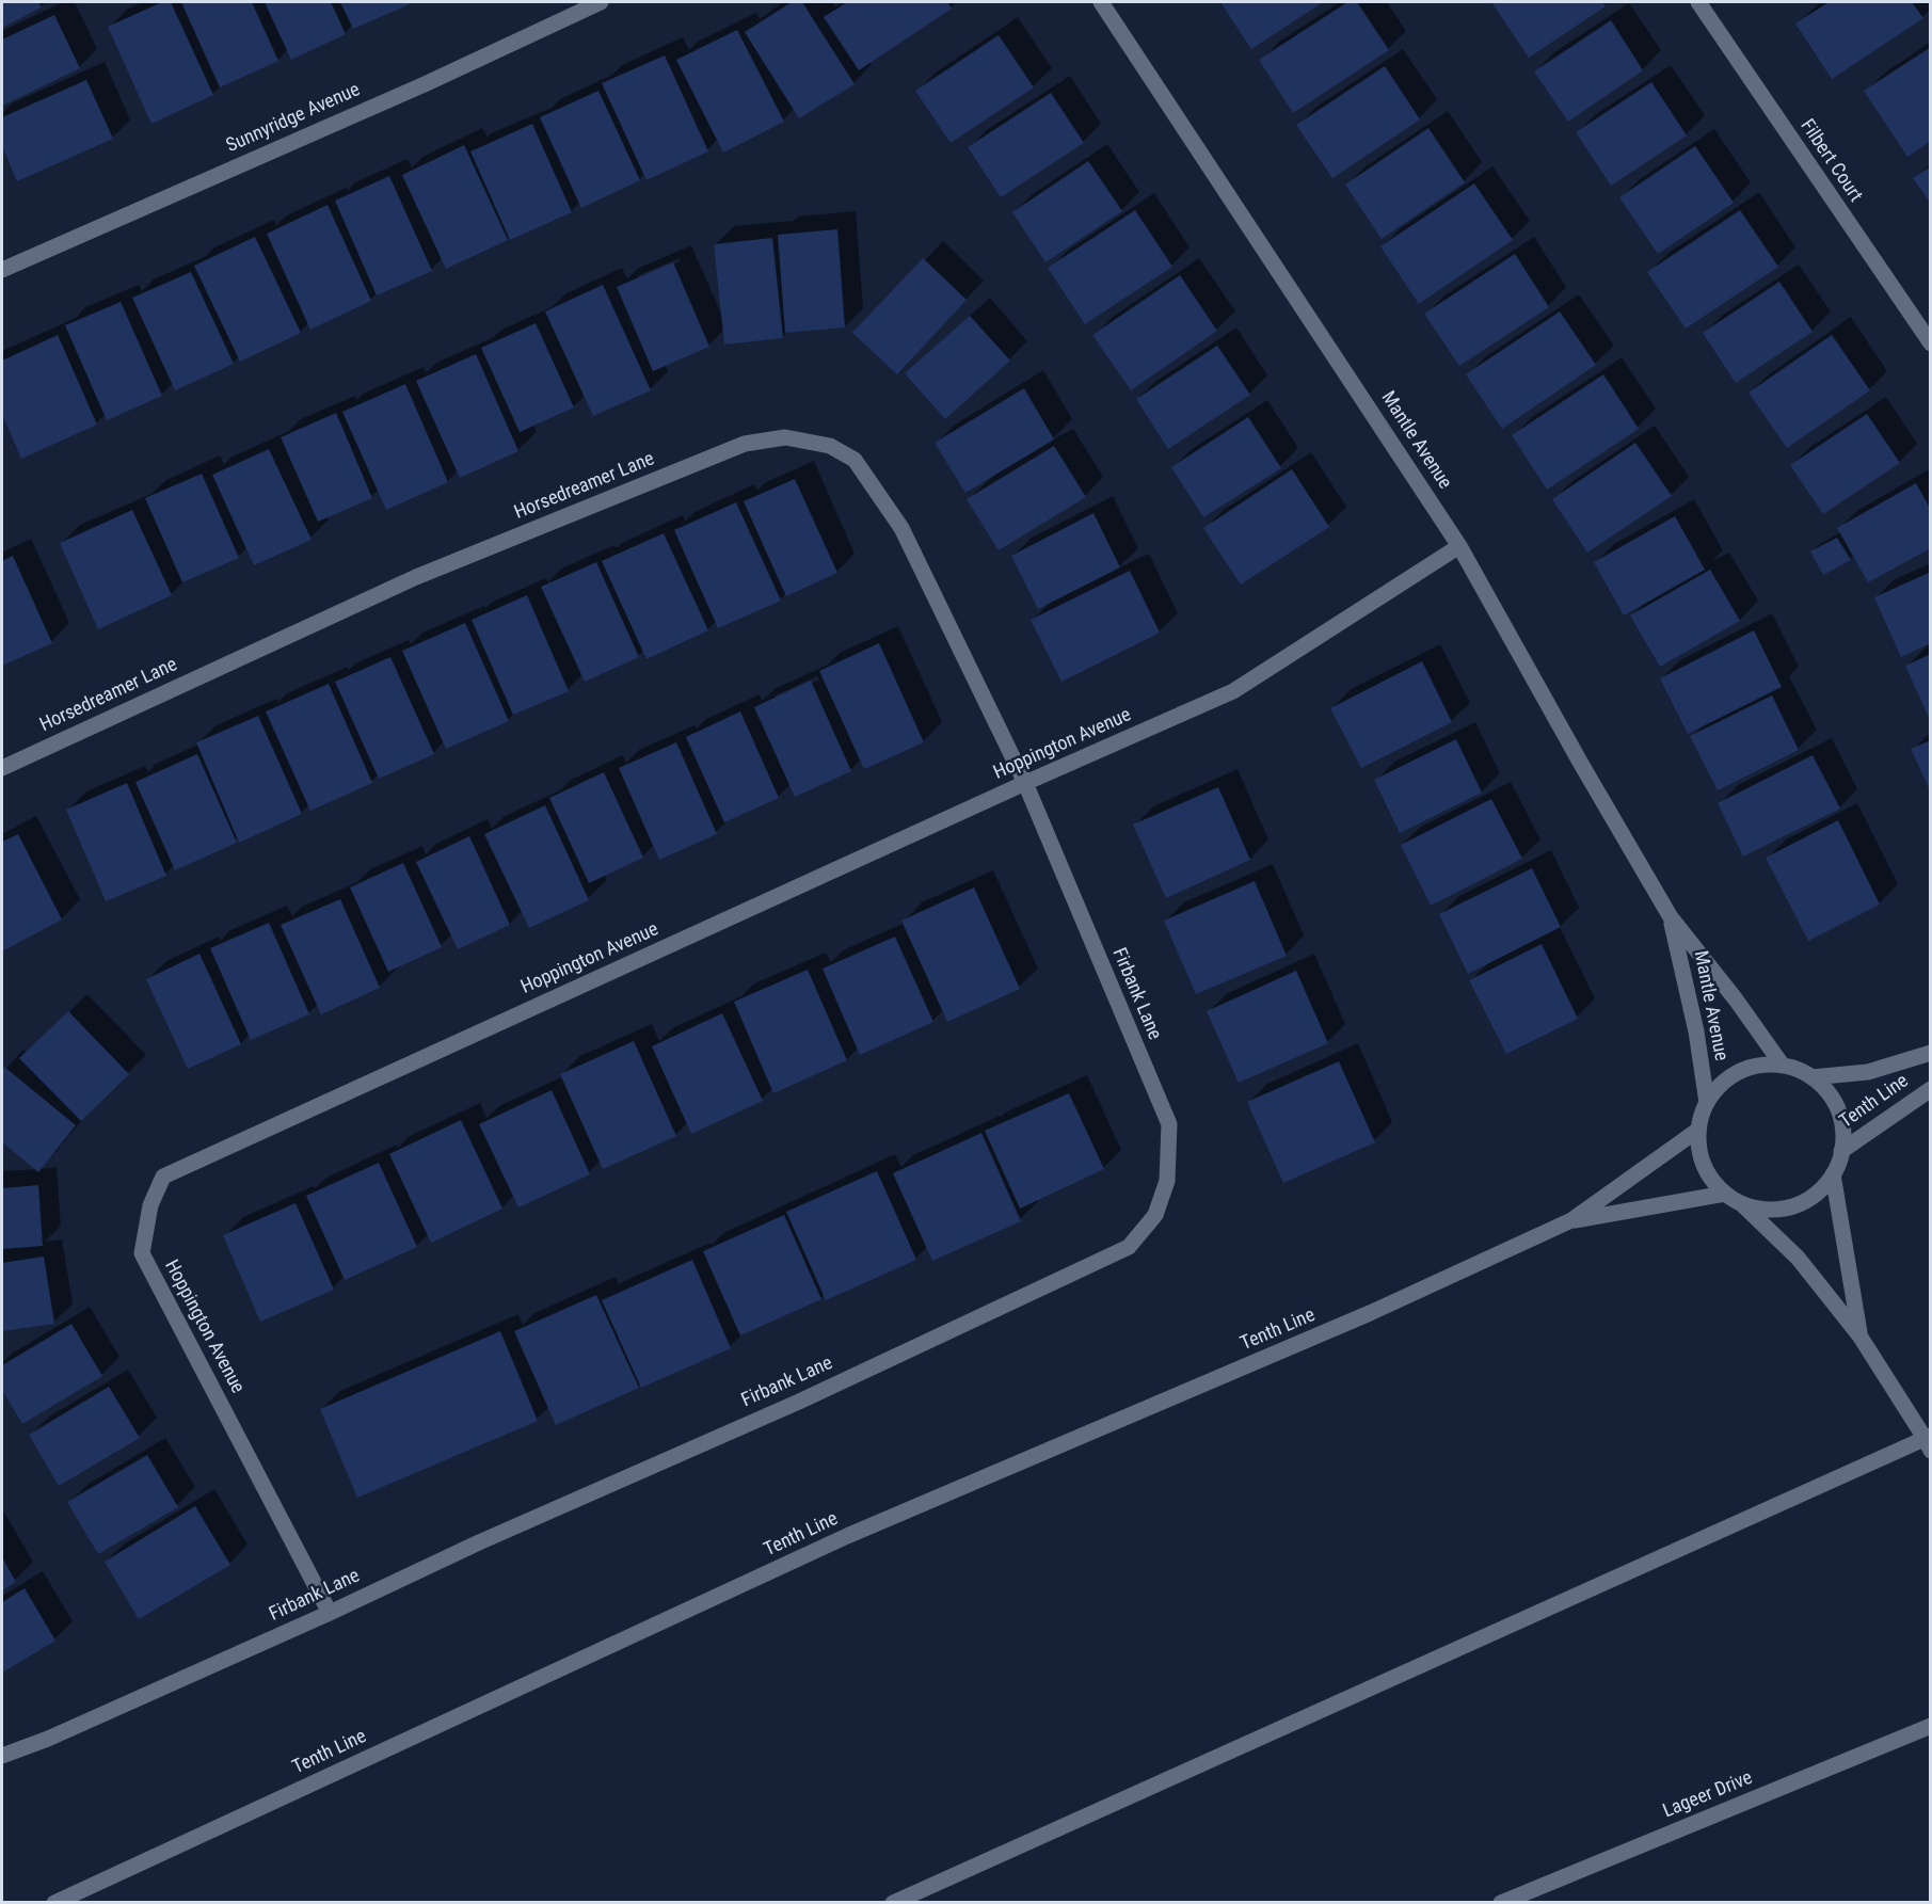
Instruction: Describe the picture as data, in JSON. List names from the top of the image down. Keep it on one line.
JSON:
{"streets":{"street":["Sunnyridge Avenue","Filbert Court","Mantle Avenue","Horsedreamer Lane","Hoppington Avenue","Firbank Lane","Tenth Line","Lageer Drive"]},"crossings":[["Mantle Avenue","Hoppington Avenue"],["Mantle Avenue","Tenth Line"],["Horsedreamer Lane","Hoppington Avenue"],["Horsedreamer Lane","Firbank Lane"],["Hoppington Avenue","Firbank Lane"]]}
